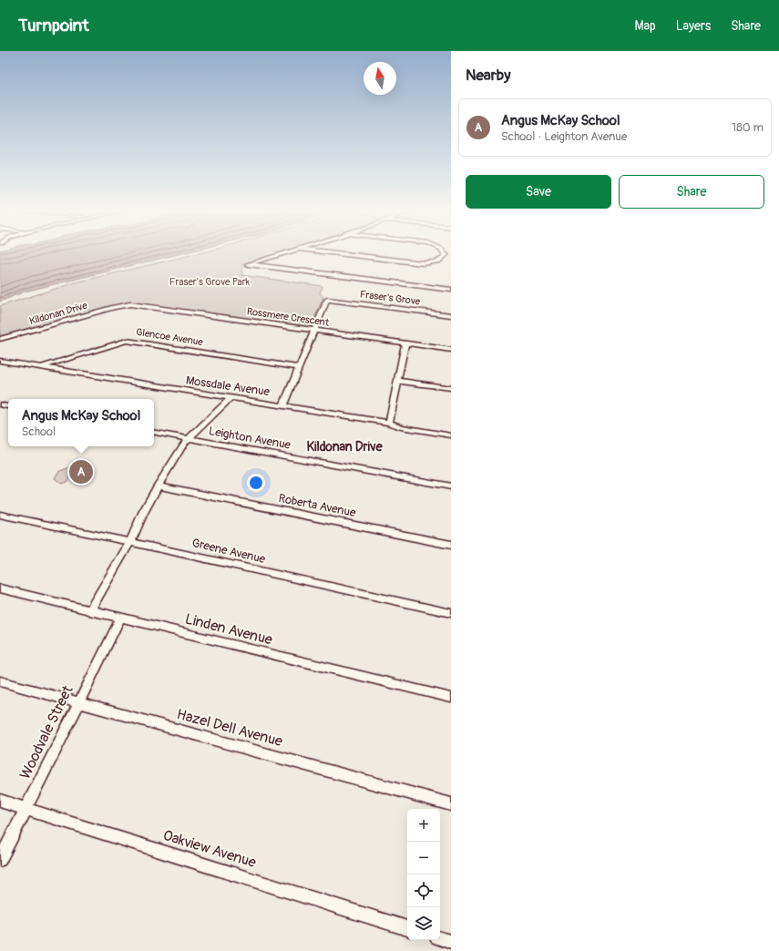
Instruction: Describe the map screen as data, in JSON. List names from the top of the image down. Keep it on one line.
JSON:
{"streets":{"street":["Fraser's Grove","Kildonan Drive","Rossmere Crescent","Glencoe Avenue","Mossdale Avenue","Leighton Avenue","Roberta Avenue","Greene Avenue","Linden Avenue","Hazel Dell Avenue","Woodvale Street","Oakview Avenue"]},"crossings":[["Fraser's Grove","Rossmere Crescent"],["Kildonan Drive","Rossmere Crescent"],["Glencoe Avenue","Mossdale Avenue"],["Linden Avenue","Woodvale Street"],["Hazel Dell Avenue","Woodvale Street"],["Woodvale Street","Oakview Avenue"]],"districts":["Kildonan Drive"],"parks":["Fraser's Grove Park"],"north":"top","page":{"header":"Turnpoint","nav":["Map","Layers","Share"],"heading":"Nearby","list":[{"mark":"A","name":"Angus McKay School","note":"School · Leighton Avenue","value":"180 m"}],"buttons":["Save","Share"],"popup":["Angus McKay School","School"],"pins":"A","map_buttons":["+","−"]}}
